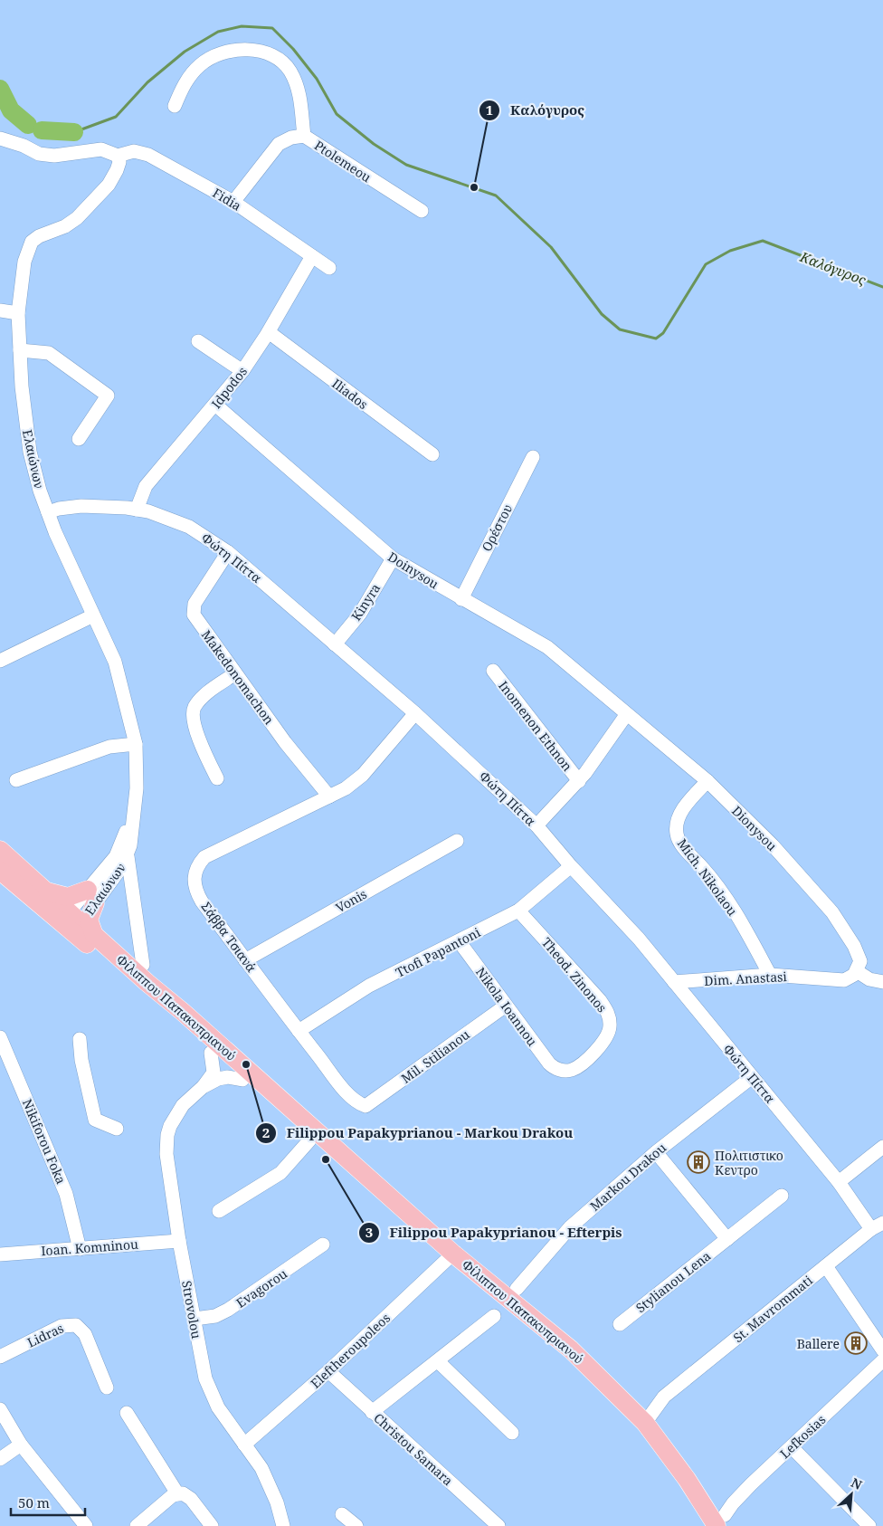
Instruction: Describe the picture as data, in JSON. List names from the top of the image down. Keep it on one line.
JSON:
{"streets":{"main road":["Φίλιππου Παπακυπριανού"],"street":["Ptolemeou","Fidia","Idpodos","Iliados","Ελαιώνων","Ορέστου","Φώτη Πίττα","Doinysou","Kinyra","Makedonomachon","Inomenon Ethnon","Dionysou","Mich. Nikolaou","Vonis","Σάββα Τσιανά","Ttofi Papantoni","Theod. Zinonos","Dim. Anastasi","Nikola Ioannou","Mil. Stilianou","Nikiforou Foka","Markou Drakou","Ioan. Komninou","Stylianou Lena","Evagorou","St. Mavrommati","Strovolou","Lidras","Eleftheroupoleos","Lefkosias","Christou Samara"]},"crossings":[["Ptolemeou","Fidia"],["Fidia","Idpodos"],["Fidia","Ελαιώνων"],["Idpodos","Iliados"],["Idpodos","Φώτη Πίττα"],["Idpodos","Doinysou"],["Ελαιώνων","Φώτη Πίττα"],["Ελαιώνων","Φίλιππου Παπακυπριανού"],["Ορέστου","Doinysou"],["Φώτη Πίττα","Kinyra"],["Φώτη Πίττα","Makedonomachon"],["Φώτη Πίττα","Σάββα Τσιανά"],["Φώτη Πίττα","Ttofi Papantoni"],["Φώτη Πίττα","Dim. Anastasi"],["Φώτη Πίττα","Markou Drakou"],["Φώτη Πίττα","St. Mavrommati"],["Doinysou","Kinyra"],["Doinysou","Dionysou"],["Makedonomachon","Σάββα Τσιανά"],["Dionysou","Mich. Nikolaou"],["Dionysou","Dim. Anastasi"],["Mich. Nikolaou","Dim. Anastasi"],["Vonis","Σάββα Τσιανά"],["Σάββα Τσιανά","Ttofi Papantoni"],["Σάββα Τσιανά","Mil. Stilianou"],["Ttofi Papantoni","Theod. Zinonos"],["Ttofi Papantoni","Nikola Ioannou"],["Theod. Zinonos","Nikola Ioannou"],["Nikola Ioannou","Mil. Stilianou"],["Φίλιππου Παπακυπριανού","St. Mavrommati"],["Φίλιππου Παπακυπριανού","Strovolou"],["Φίλιππου Παπακυπριανού","Eleftheroupoleos"],["Φίλιππου Παπακυπριανού","Lefkosias"],["Nikiforou Foka","Ioan. Komninou"],["Ioan. Komninou","Strovolou"],["Evagorou","Strovolou"],["Strovolou","Eleftheroupoleos"],["Eleftheroupoleos","Christou Samara"]],"water":["Καλόγυρος"],"places":{"other":["Καλόγυρος","Filippou Papakyprianou - Markou Drakou","Filippou Papakyprianou - Efterpis"],"building":["Πολιτιστικο Κεντρο","Ballere"]},"scale_bar":"50 m","north":"top right"}
